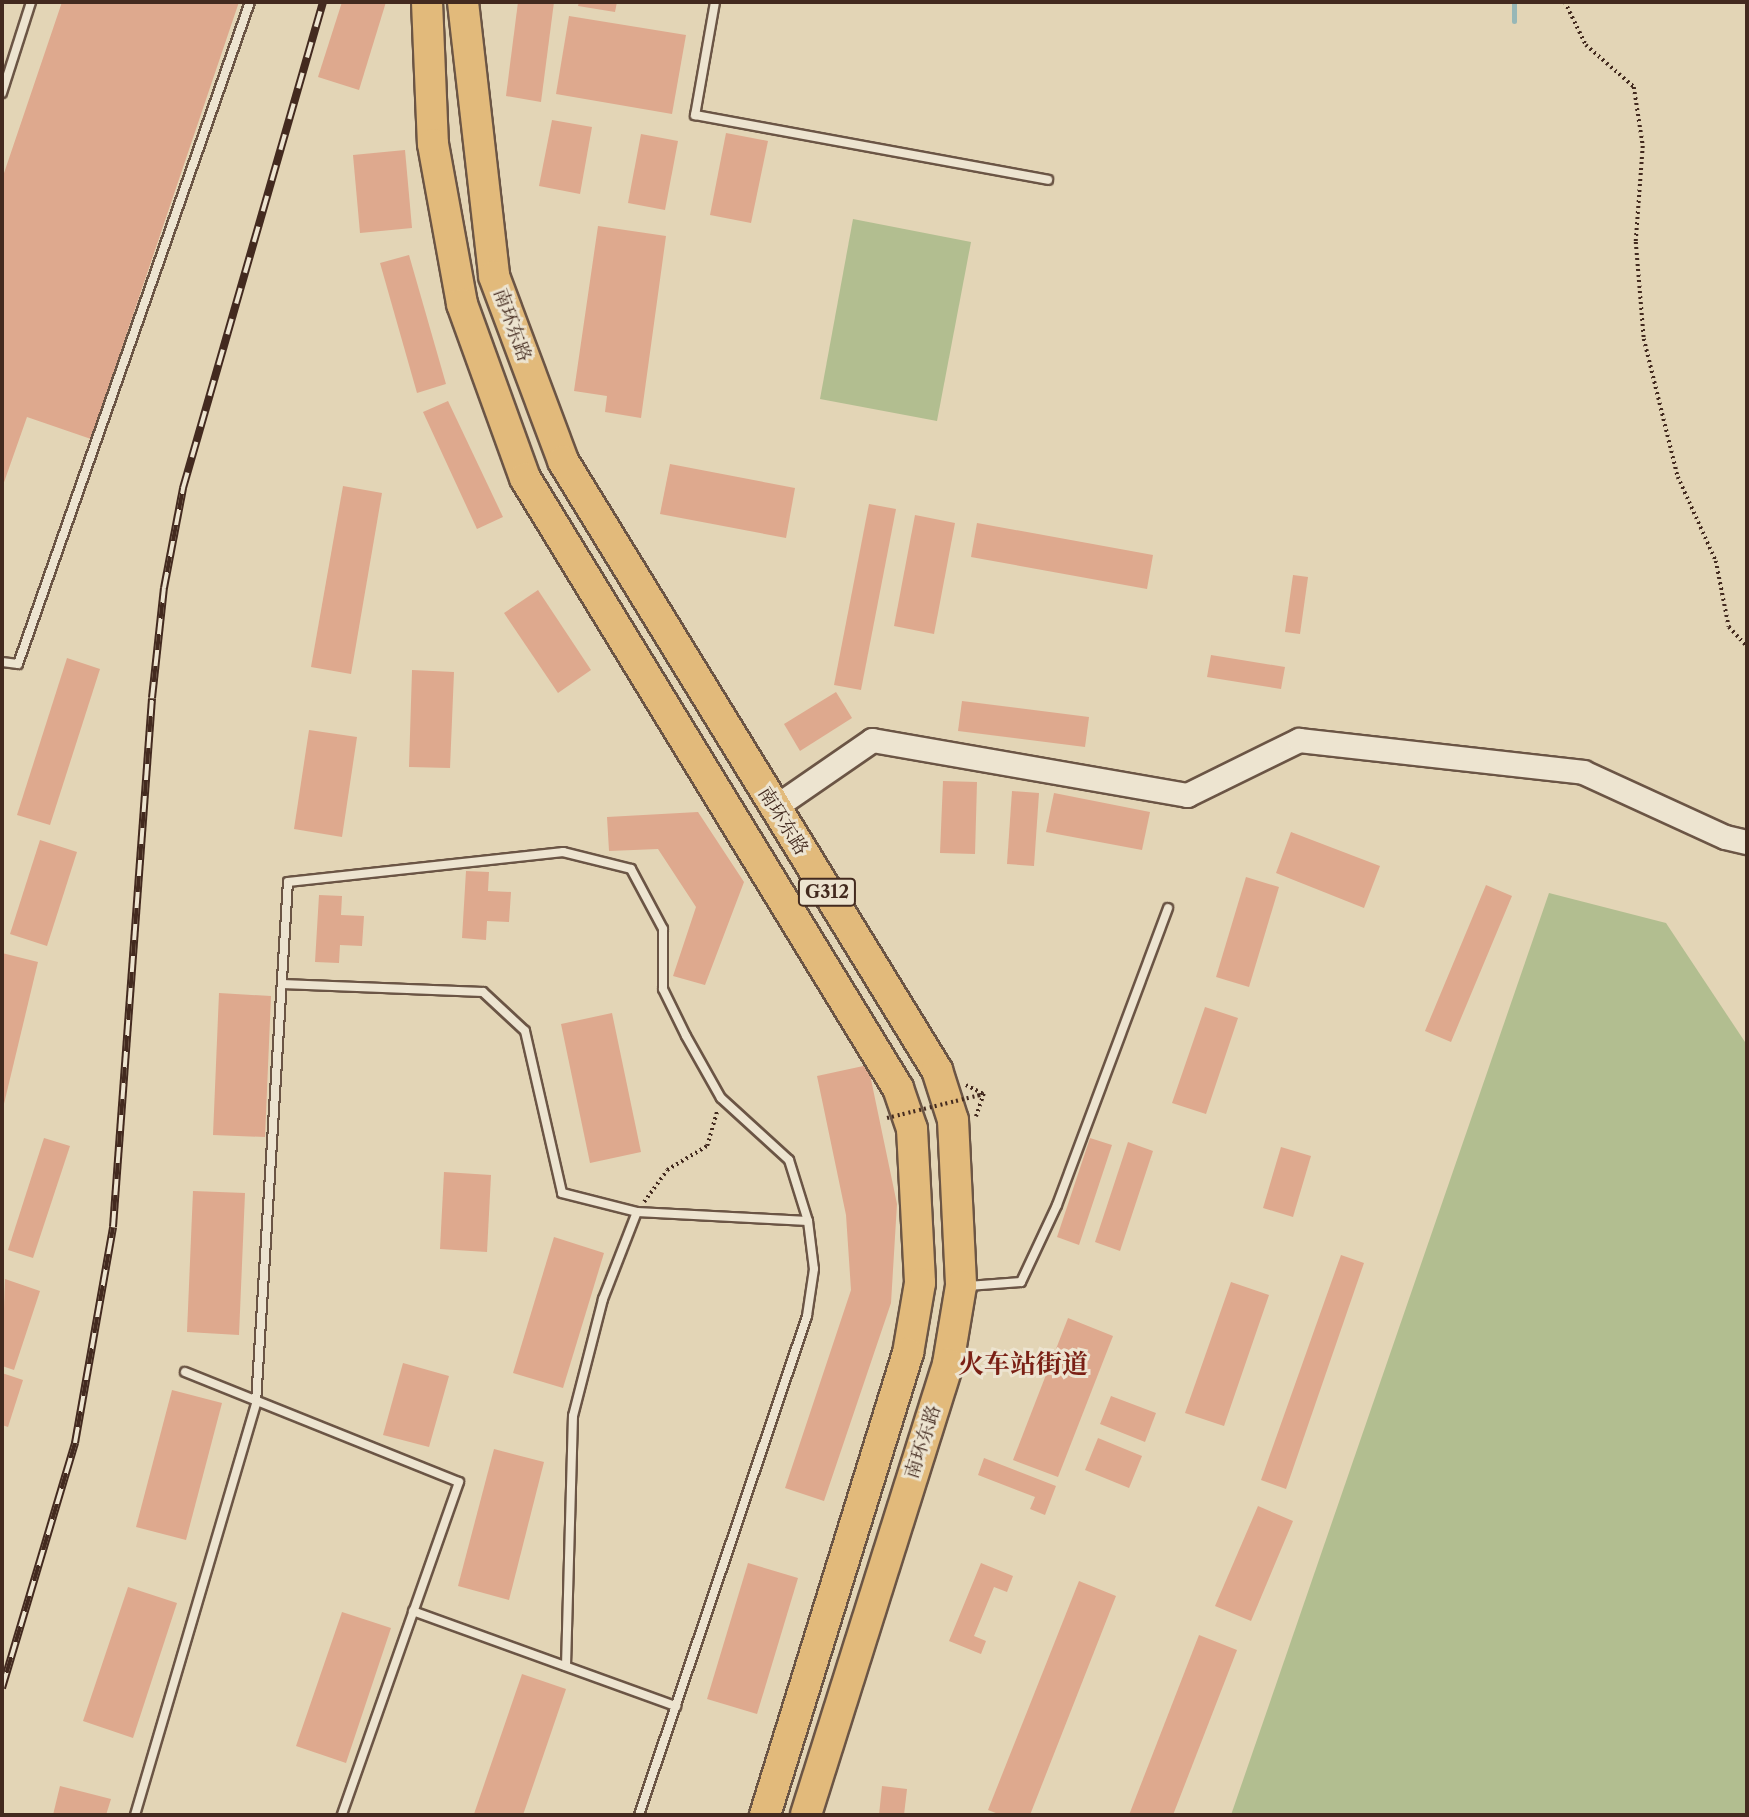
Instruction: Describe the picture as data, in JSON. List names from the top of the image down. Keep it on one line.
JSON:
{"streets":{"highway":["南环东路","G312"]},"districts":["火车站街道"]}
